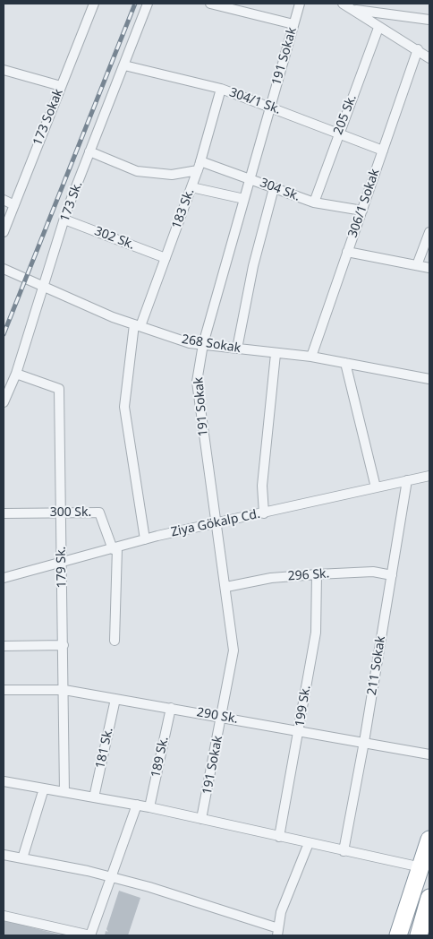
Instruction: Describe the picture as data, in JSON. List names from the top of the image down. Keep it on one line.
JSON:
{"streets":{"street":["191 Sokak","304/1 Sk.","205 Sk.","173 Sokak","304 Sk.","173 Sk.","306/1 Sokak","183 Sk.","302 Sk.","268 Sokak","300 Sk.","Ziya Gökalp Cd.","179 Sk.","296 Sk.","211 Sokak","199 Sk.","290 Sk.","181 Sk.","189 Sk."]},"crossings":[["191 Sokak","304/1 Sk."],["191 Sokak","304 Sk."],["191 Sokak","268 Sokak"],["191 Sokak","Ziya Gökalp Cd."],["191 Sokak","296 Sk."],["191 Sokak","290 Sk."],["304/1 Sk.","205 Sk."],["304/1 Sk.","173 Sk."],["304/1 Sk.","306/1 Sokak"],["304/1 Sk.","183 Sk."],["205 Sk.","304 Sk."],["304 Sk.","173 Sk."],["304 Sk.","306/1 Sokak"],["304 Sk.","183 Sk."],["173 Sk.","302 Sk."],["173 Sk.","268 Sokak"],["173 Sk.","179 Sk."],["306/1 Sokak","268 Sokak"],["183 Sk.","302 Sk."],["183 Sk.","268 Sokak"],["183 Sk.","Ziya Gökalp Cd."],["300 Sk.","Ziya Gökalp Cd."],["300 Sk.","179 Sk."],["Ziya Gökalp Cd.","179 Sk."],["Ziya Gökalp Cd.","211 Sokak"],["179 Sk.","290 Sk."],["296 Sk.","211 Sokak"],["296 Sk.","199 Sk."],["211 Sokak","290 Sk."],["199 Sk.","290 Sk."],["290 Sk.","181 Sk."],["290 Sk.","189 Sk."]]}
